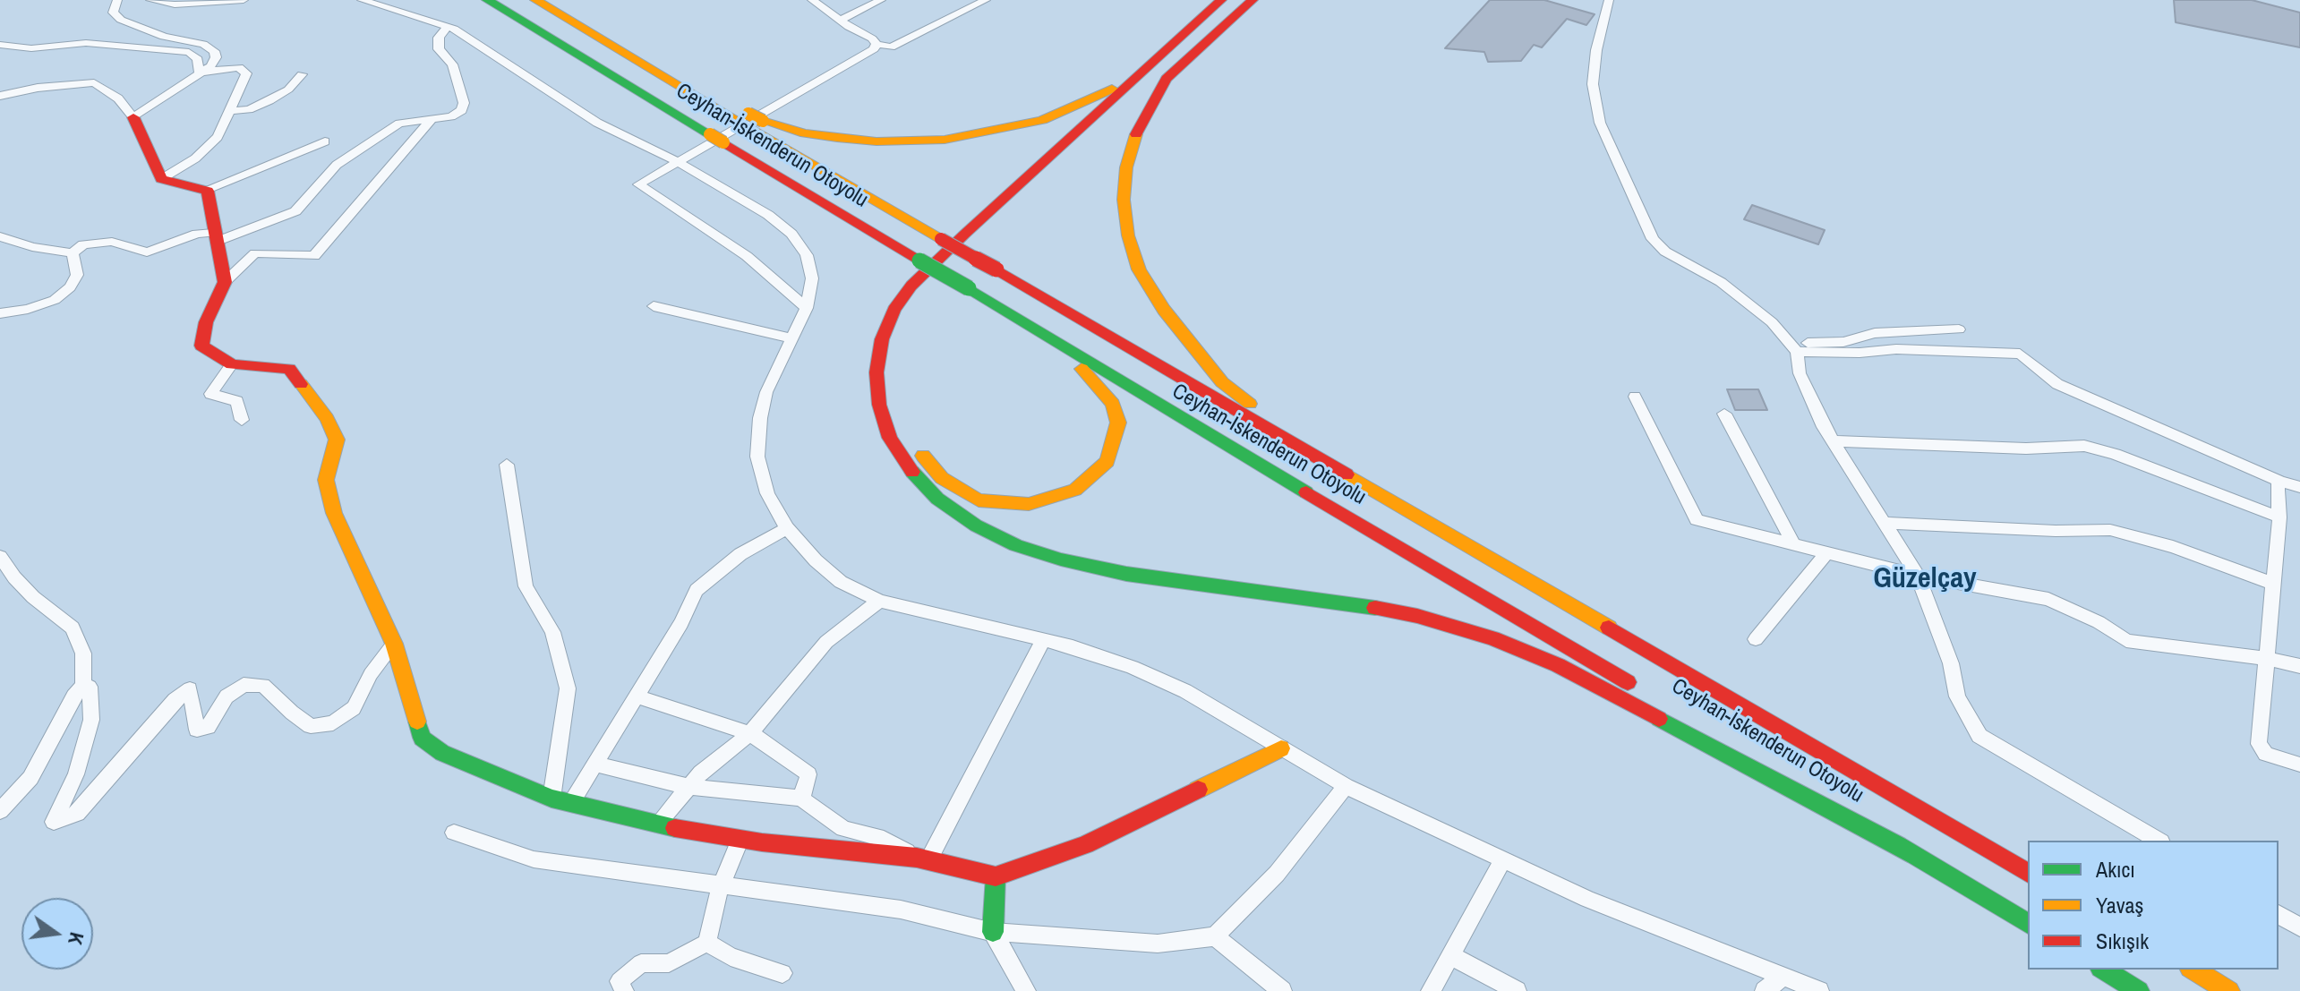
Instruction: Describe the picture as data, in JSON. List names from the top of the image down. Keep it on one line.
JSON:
{"streets":{"main road":["Ceyhan-İskenderun Otoyolu"]},"districts":["Güzelçay"],"legend":["Akıcı","Yavaş","Sıkışık"],"north":"right"}
